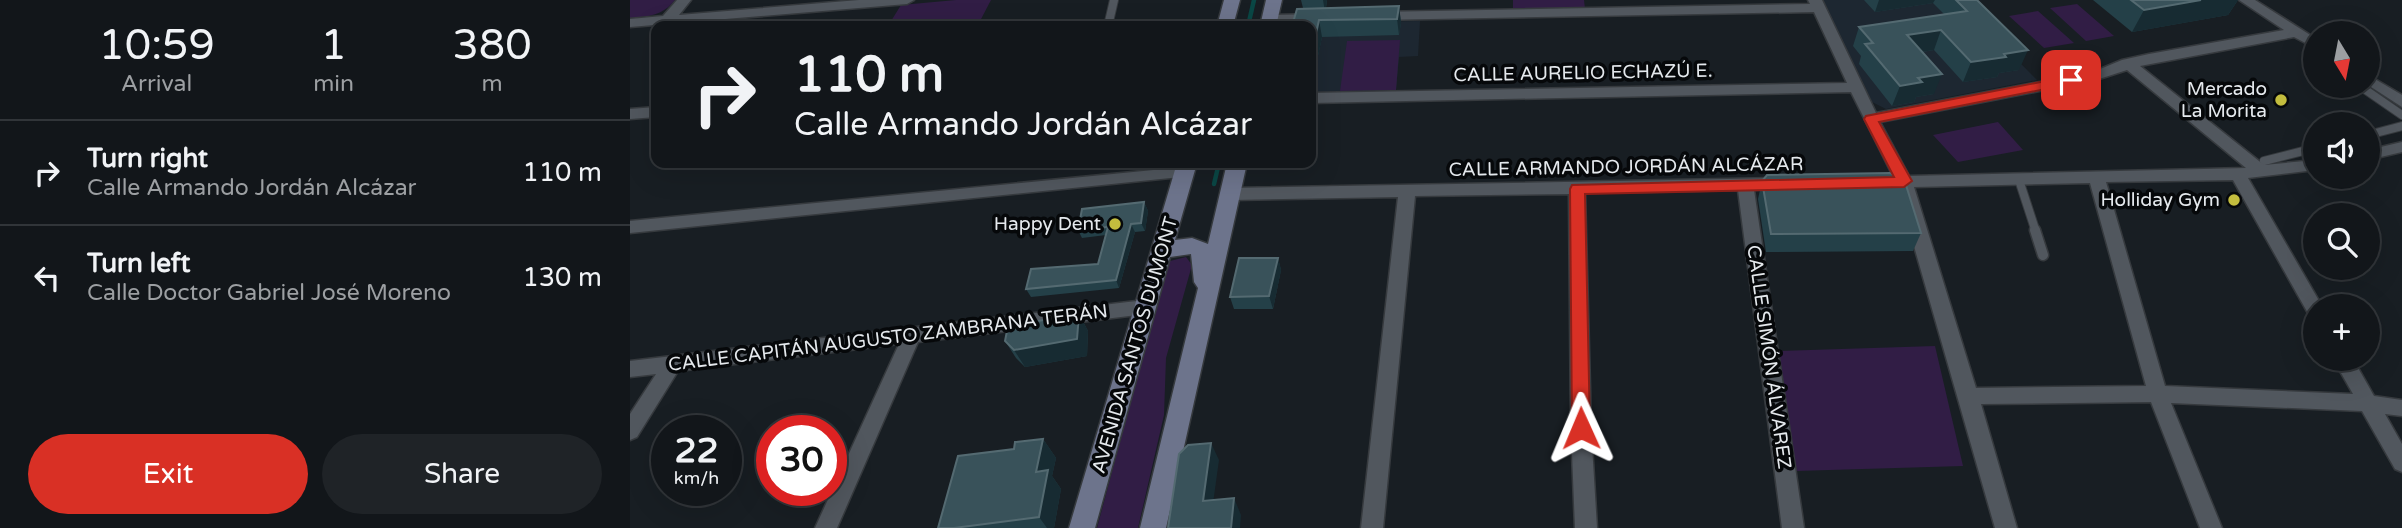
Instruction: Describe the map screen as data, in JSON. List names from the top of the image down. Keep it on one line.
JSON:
{"streets":{"main road":["AVENIDA SANTOS DUMONT"],"street":["CALLE AURELIO ECHAZÚ E.","CALLE ARMANDO JORDÁN ALCÁZAR","CALLE CAPITÁN AUGUSTO ZAMBRANA TERÁN","CALLE SIMÓN ÁLVAREZ"]},"crossings":[["CALLE ARMANDO JORDÁN ALCÁZAR","CALLE SIMÓN ÁLVAREZ"],["CALLE CAPITÁN AUGUSTO ZAMBRANA TERÁN","AVENIDA SANTOS DUMONT"]],"places":["Mercado La Morita","Holliday Gym","Happy Dent"],"north":"bottom","page":{"eta":["10:59","Arrival","1","min","380","m"],"map_buttons":"+","turn":["110 m","Calle Armando Jordán Alcázar"],"list":[{"name":"Turn right","note":"Calle Armando Jordán Alcázar","value":"110 m"},{"name":"Turn left","note":"Calle Doctor Gabriel José Moreno","value":"130 m"}],"speed":"22 km/h","limit":"30","buttons":["Exit","Share"]}}
